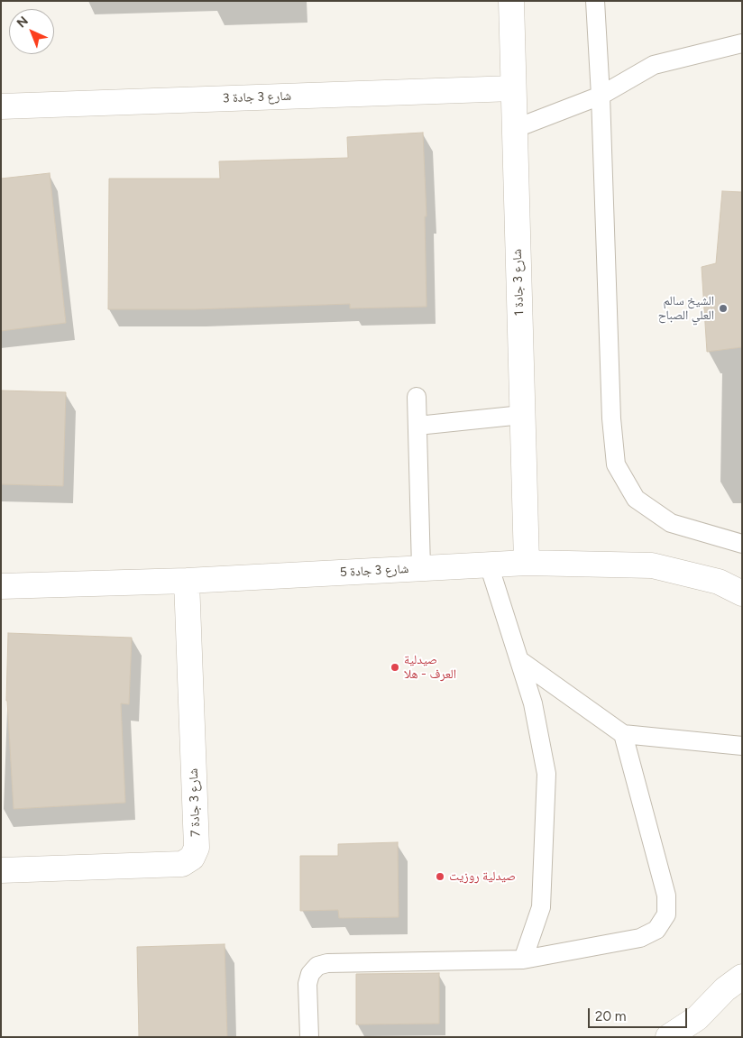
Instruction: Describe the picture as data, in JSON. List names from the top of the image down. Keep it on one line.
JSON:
{"streets":{"street":["شارع 3 جادة 3","شارع 3 جادة 1","شارع 3 جادة 5","شارع 3 جادة 7"]},"crossings":[["شارع 3 جادة 3","شارع 3 جادة 1"],["شارع 3 جادة 1","شارع 3 جادة 5"],["شارع 3 جادة 5","شارع 3 جادة 7"]],"places":["الشيخ سالم العلي الصباح","صيدلية العرف - هلا","صيدلية روزيت"],"scale_bar":"20 m","north":"top left"}
